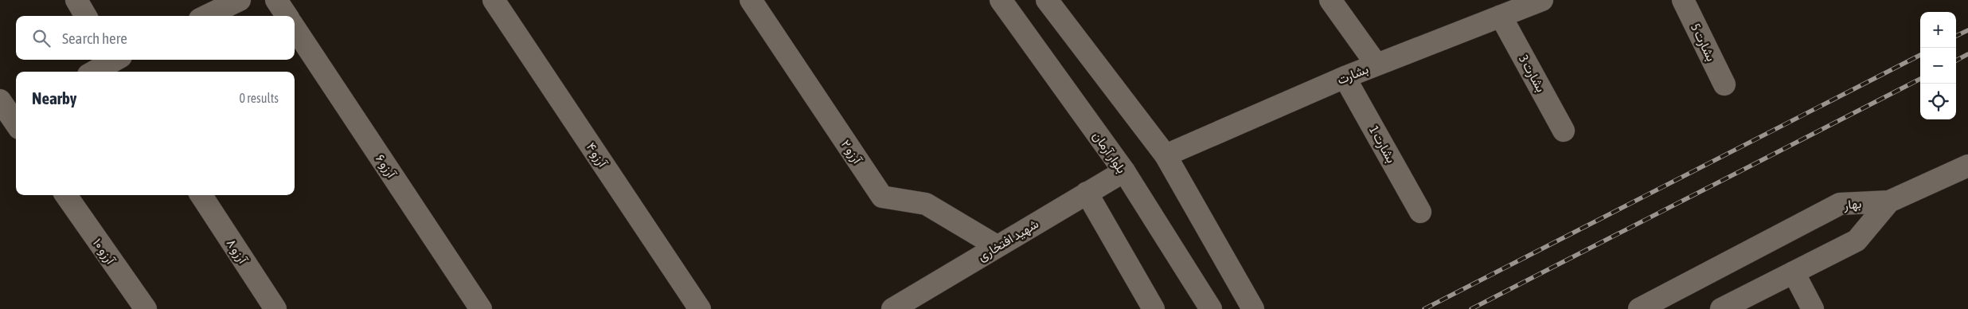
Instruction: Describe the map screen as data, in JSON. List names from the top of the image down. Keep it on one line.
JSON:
{"streets":{"street":["بشارت 5","بشارت 3","بشارت","بشارت 1","آرزو ۲","بلوار آرمان","آرزو ۴","آرزو ۶","بهار","شهید افتخاری","آرزو ۱۰","آرزو ۸"]},"crossings":[["بشارت 3","بشارت"],["بشارت","بشارت 1"],["آرزو ۲","شهید افتخاری"],["بلوار آرمان","شهید افتخاری"]],"page":{"map_buttons":["+","−"],"search":"Search here","heading":["Nearby","0 results"]}}
